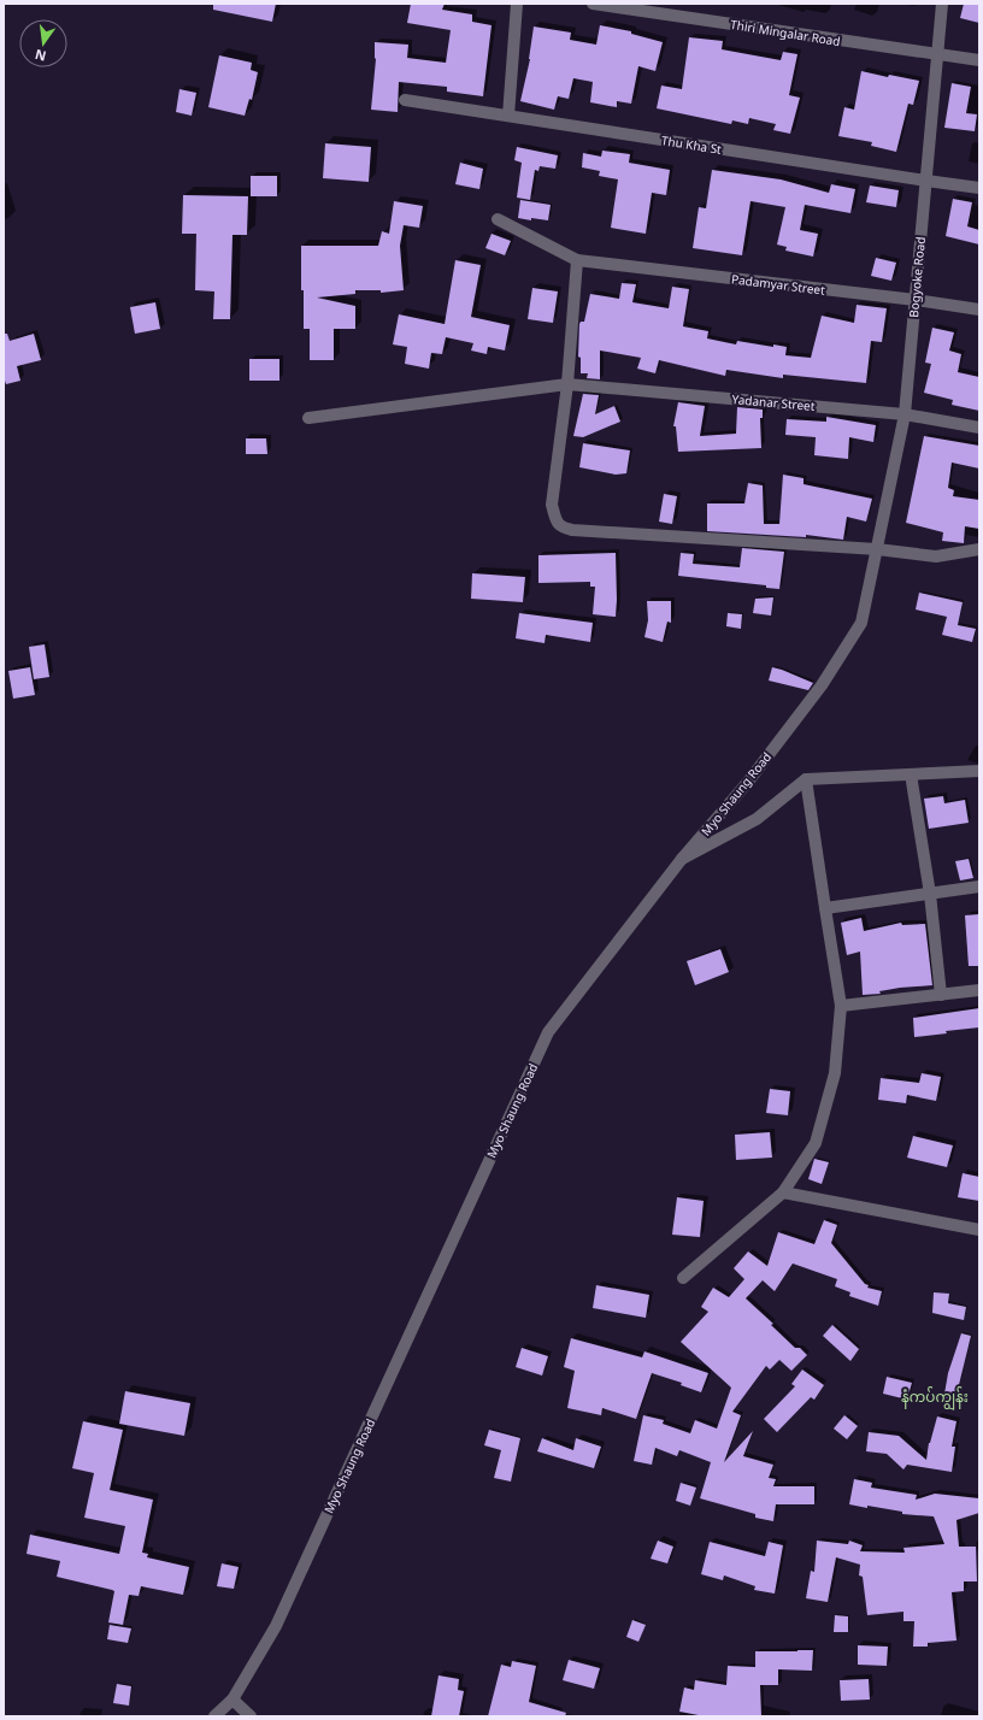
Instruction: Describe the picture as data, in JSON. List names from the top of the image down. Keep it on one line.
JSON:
{"streets":{"street":["Thiri Mingalar Road","Thu Kha St","Bogyoke Road","Padamyar Street","Yadanar Street","Myo Shaung Road"]},"crossings":[["Thiri Mingalar Road","Bogyoke Road"],["Thu Kha St","Bogyoke Road"],["Bogyoke Road","Padamyar Street"],["Bogyoke Road","Yadanar Street"],["Bogyoke Road","Myo Shaung Road"]],"districts":["နံကပ်ကျွန်း"],"north":"bottom"}
